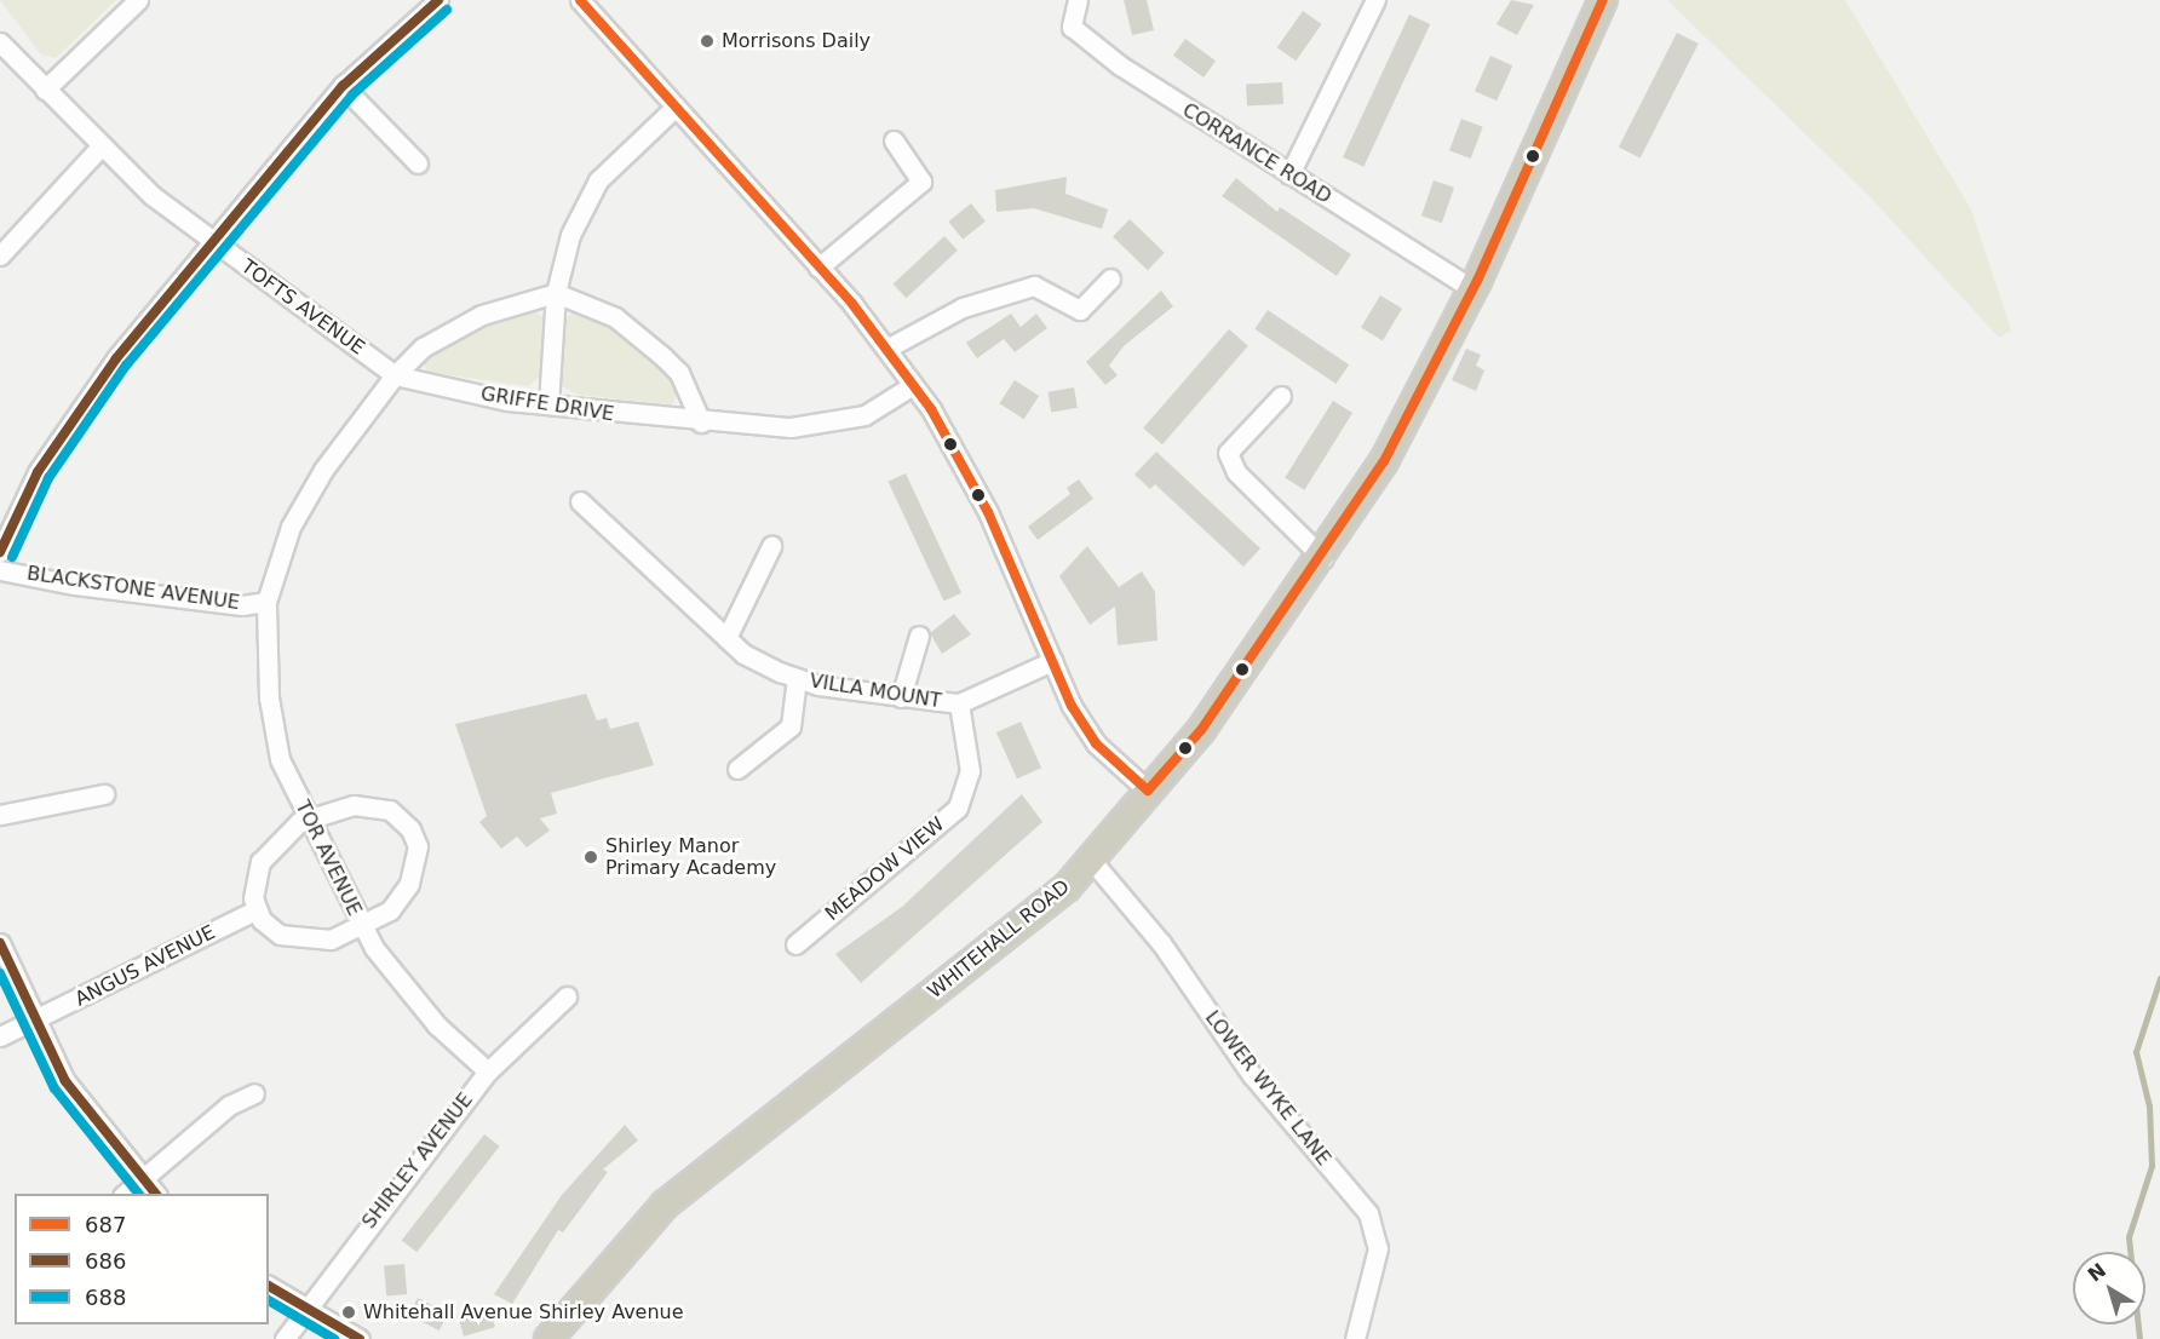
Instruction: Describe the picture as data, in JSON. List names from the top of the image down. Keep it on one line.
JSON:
{"streets":{"highway":["WHITEHALL ROAD"],"street":["CORRANCE ROAD","TOFTS AVENUE","GRIFFE DRIVE","BLACKSTONE AVENUE","VILLA MOUNT","TOR AVENUE","MEADOW VIEW","ANGUS AVENUE","LOWER WYKE LANE","SHIRLEY AVENUE"]},"crossings":[["CORRANCE ROAD","WHITEHALL ROAD"],["TOFTS AVENUE","GRIFFE DRIVE"],["BLACKSTONE AVENUE","TOR AVENUE"],["VILLA MOUNT","MEADOW VIEW"],["TOR AVENUE","SHIRLEY AVENUE"],["WHITEHALL ROAD","LOWER WYKE LANE"]],"places":["Morrisons Daily","Shirley Manor Primary Academy","Whitehall Avenue Shirley Avenue"],"lines":["transit line 687","transit line 686","transit line 688"],"legend":["687","686","688"],"north":"top left"}
